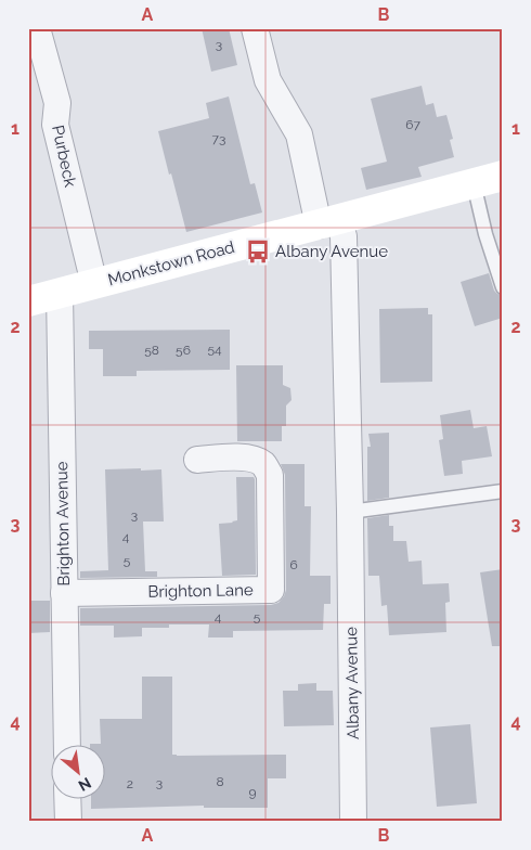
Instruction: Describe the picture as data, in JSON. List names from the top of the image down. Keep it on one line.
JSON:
{"streets":{"main road":["Monkstown Road"],"street":["Purbeck","Brighton Avenue","Brighton Lane","Albany Avenue"]},"crossings":[["Purbeck","Monkstown Road"],["Monkstown Road","Brighton Avenue"],["Monkstown Road","Albany Avenue"],["Brighton Avenue","Brighton Lane"]],"places":{"bus stop":["Albany Avenue"]},"house_numbers":["3","67","73","54","58","56","3","4","5","6","4","5","8","3","2","9"],"north":"bottom right","grid":{"columns":["A","B"],"rows":["1","2","3","4"]}}
